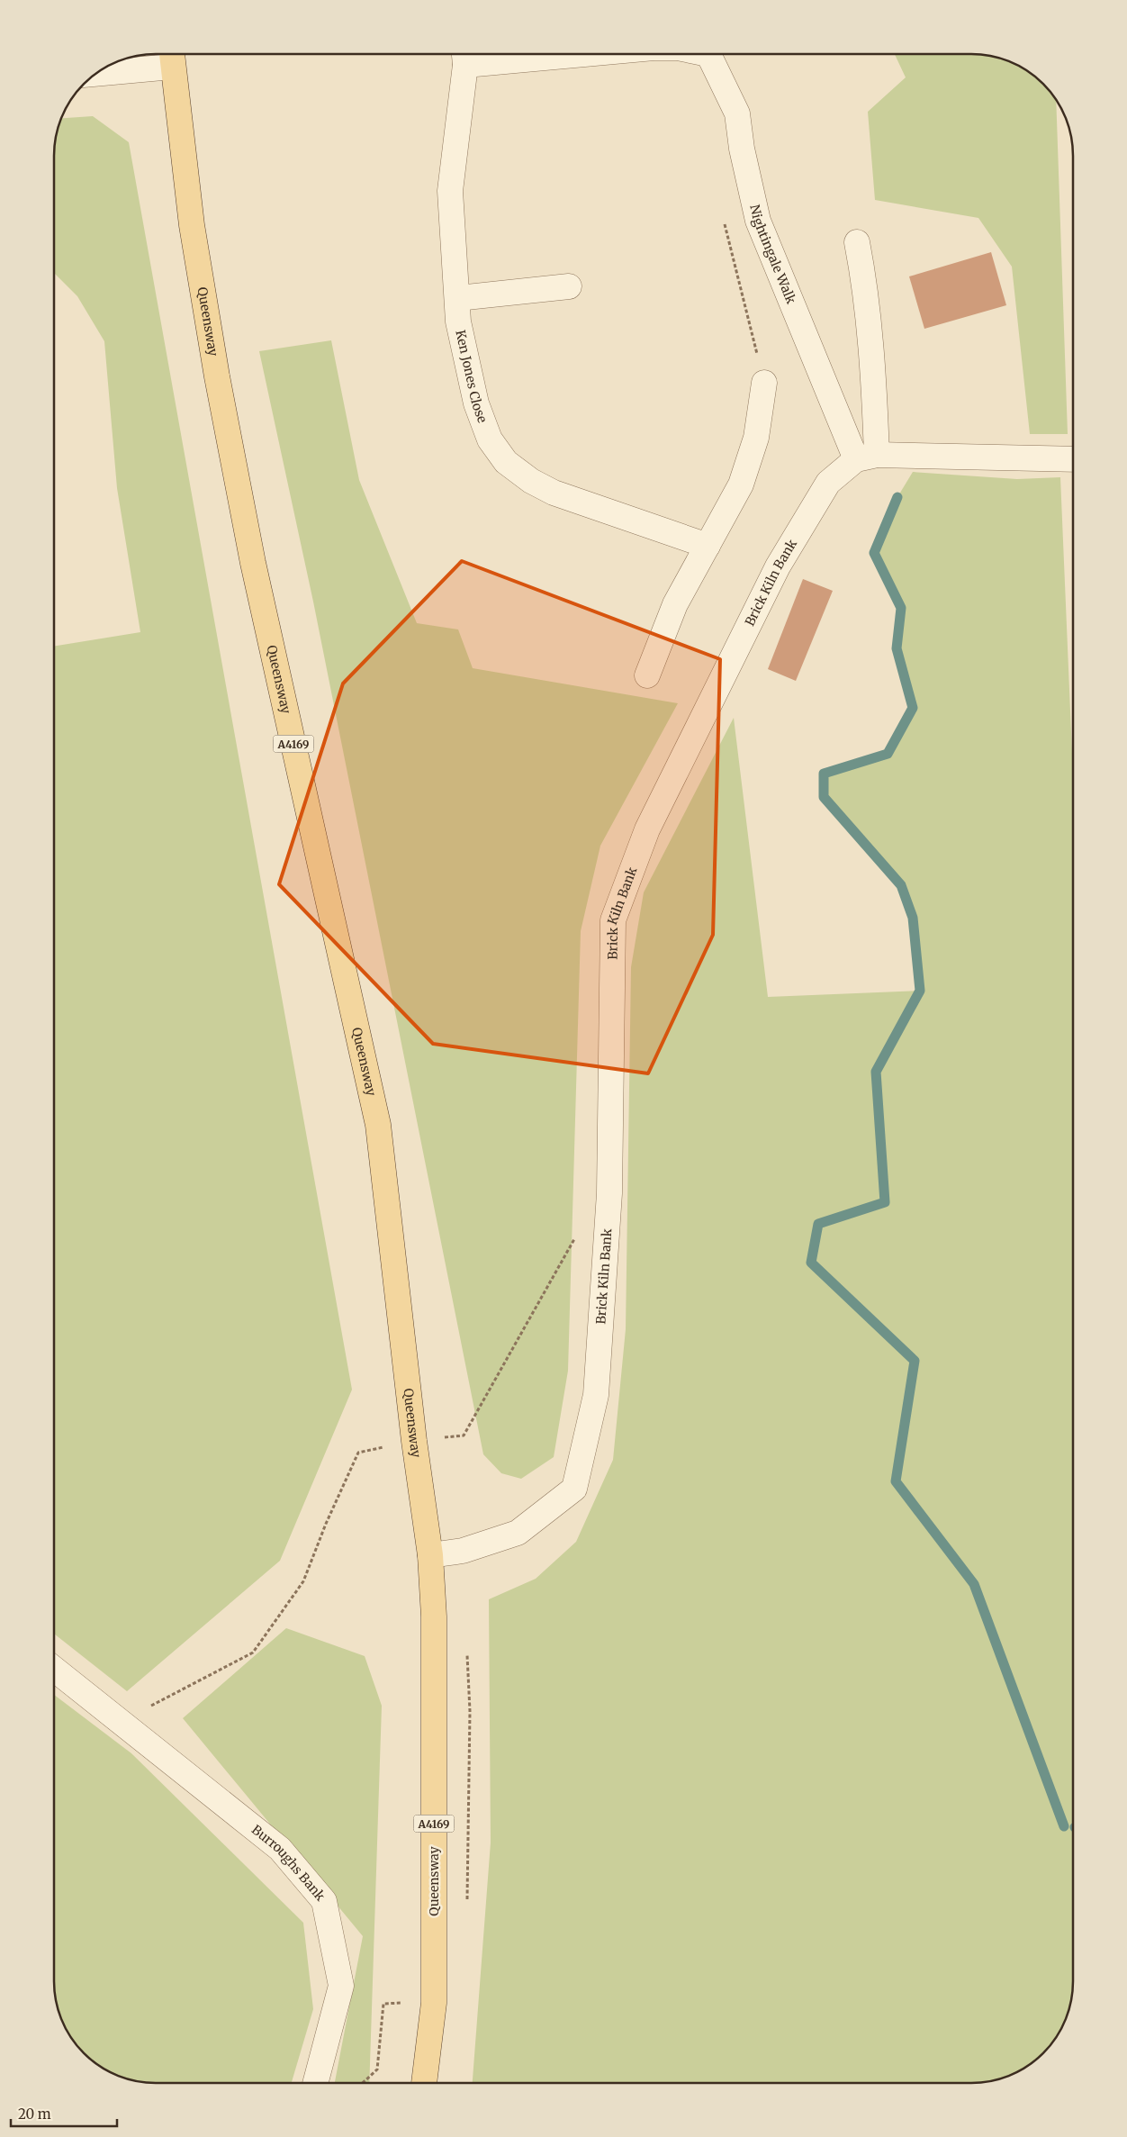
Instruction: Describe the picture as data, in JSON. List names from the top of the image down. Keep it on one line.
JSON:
{"streets":{"main road":["Queensway","A4169"],"street":["Nightingale Walk","Ken Jones Close","Brick Kiln Bank","Burroughs Bank"]},"crossings":[["Nightingale Walk","Brick Kiln Bank"],["Queensway","Brick Kiln Bank"]],"scale_bar":"20 m"}
